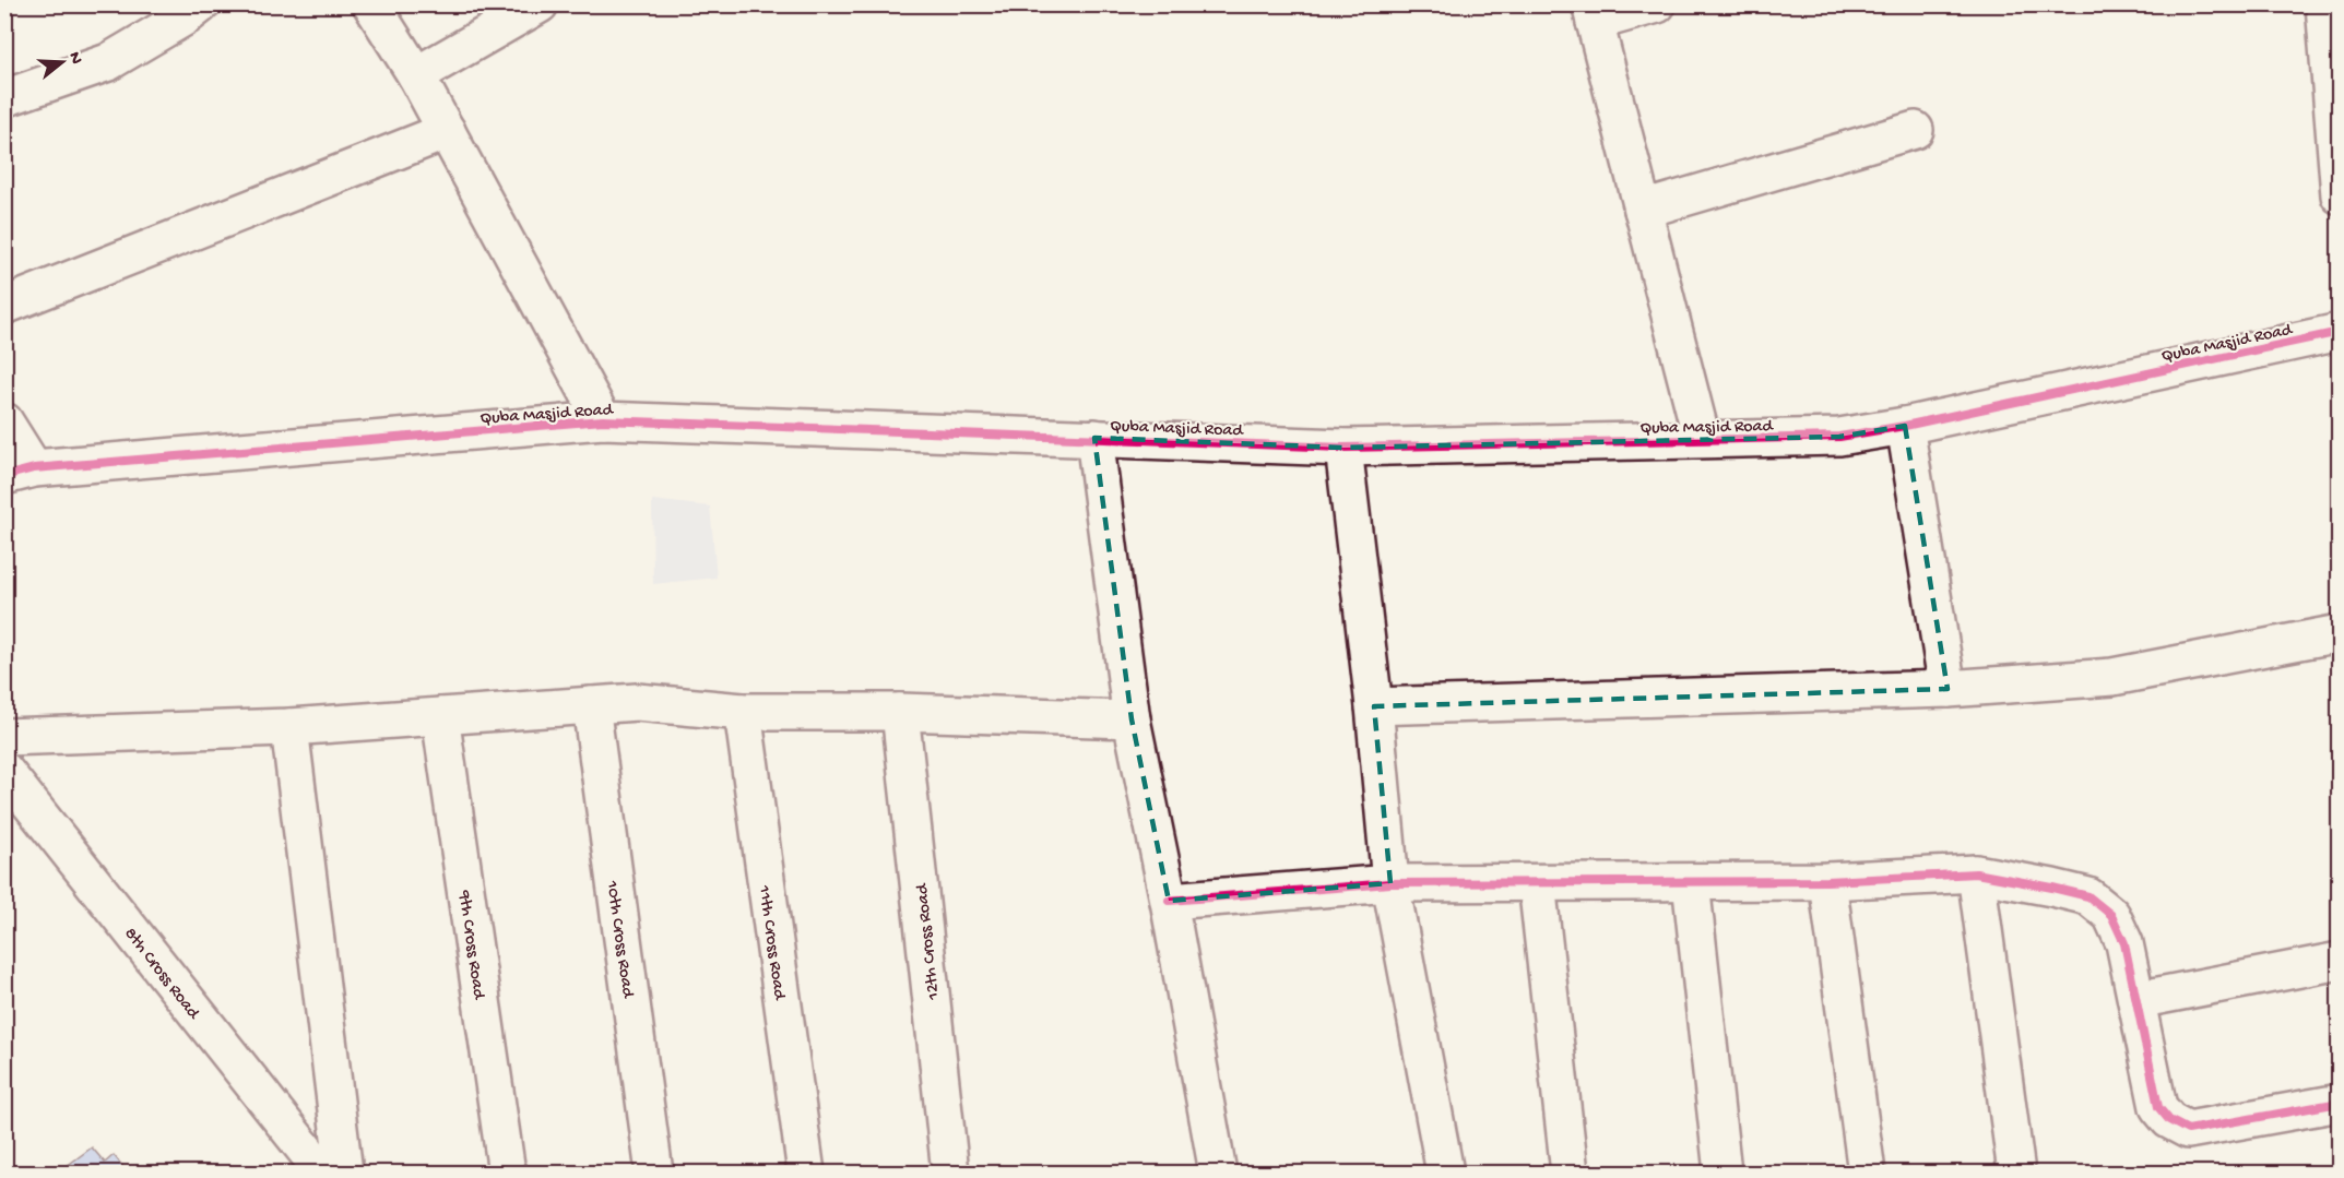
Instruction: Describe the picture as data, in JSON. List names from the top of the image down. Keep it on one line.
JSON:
{"streets":{"street":["Quba Masjid Road","10th Cross Road","11th Cross Road","12th Cross Road","9th Cross Road","8th Cross Road"]},"north":"right"}
